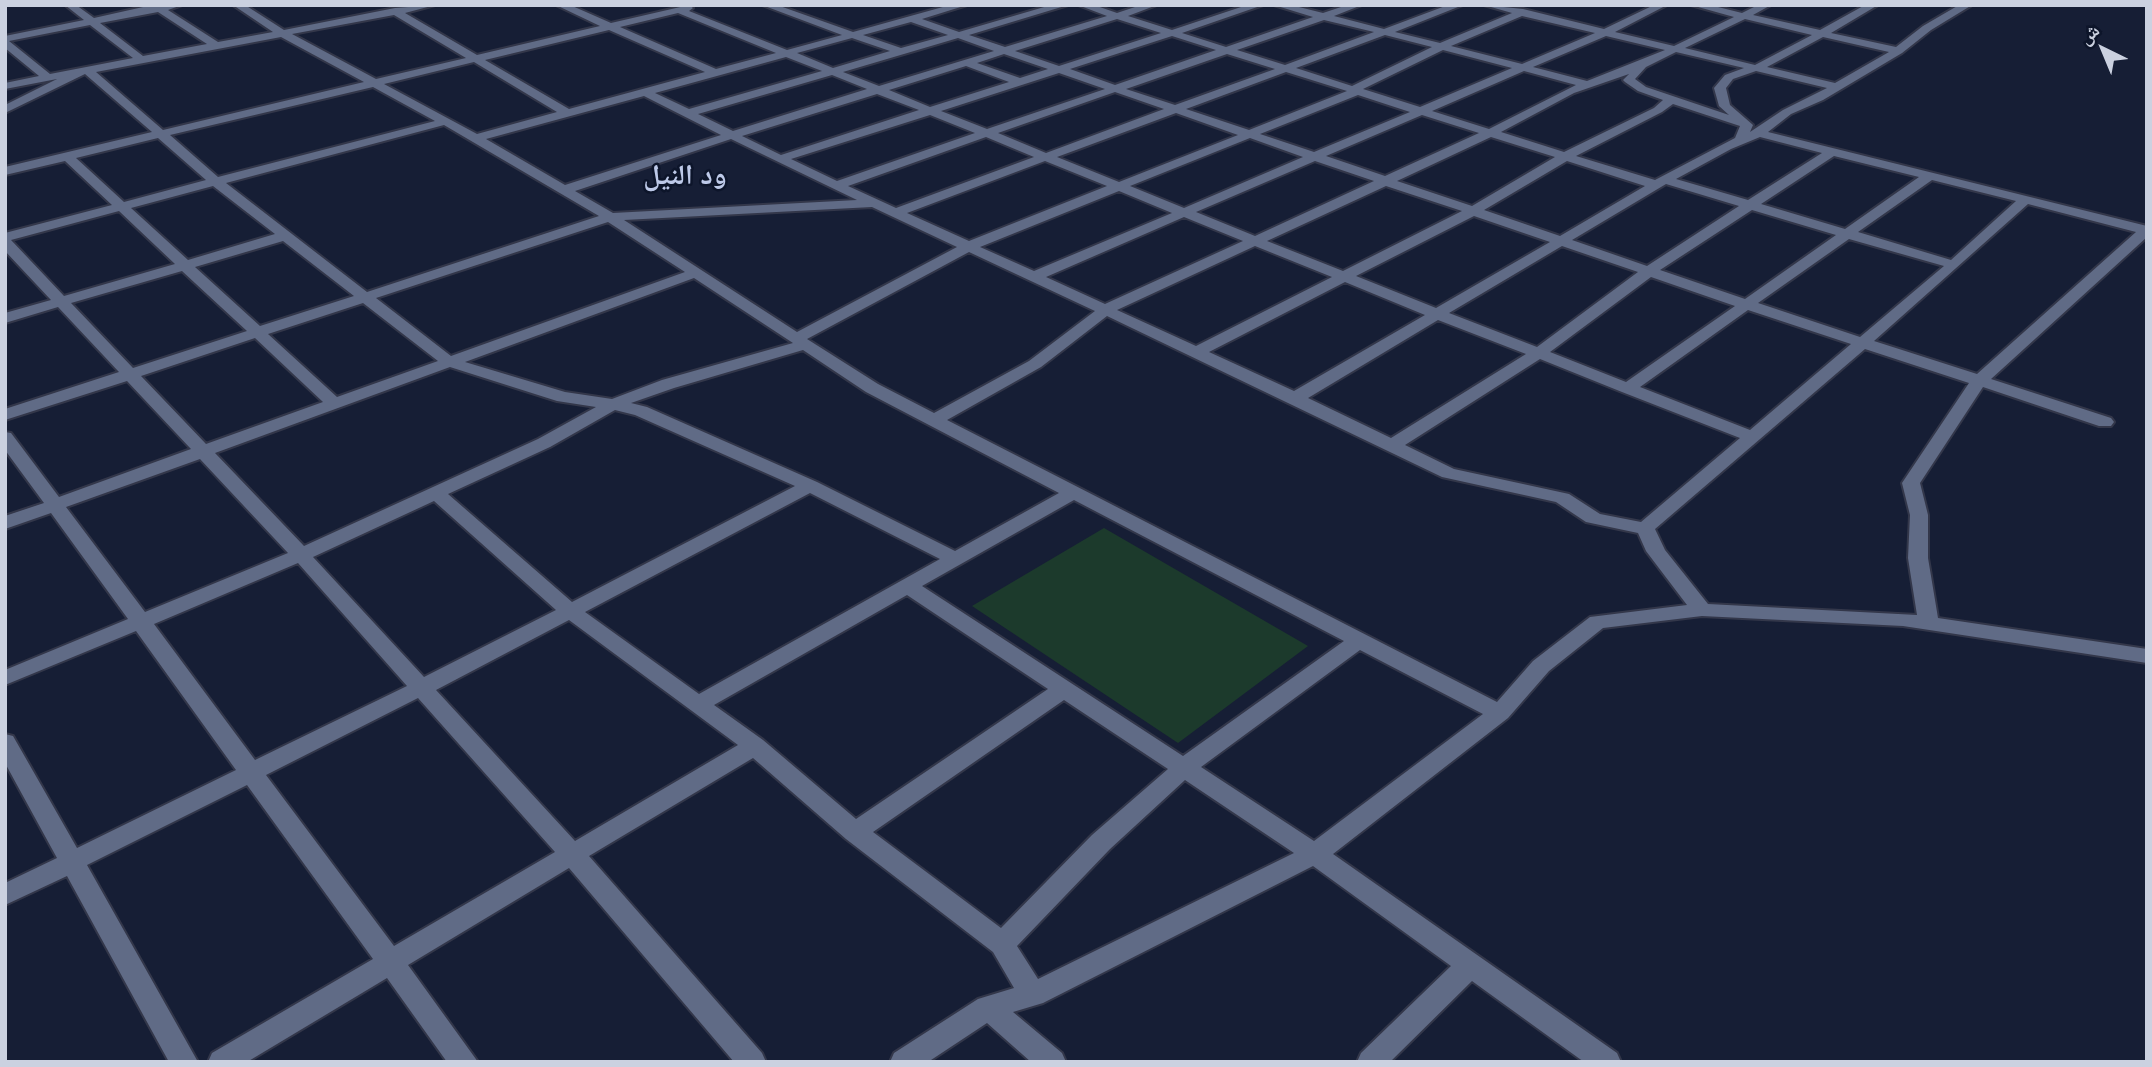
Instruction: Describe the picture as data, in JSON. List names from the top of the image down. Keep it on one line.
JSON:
{"districts":["ود النيل"],"north":"top left"}
